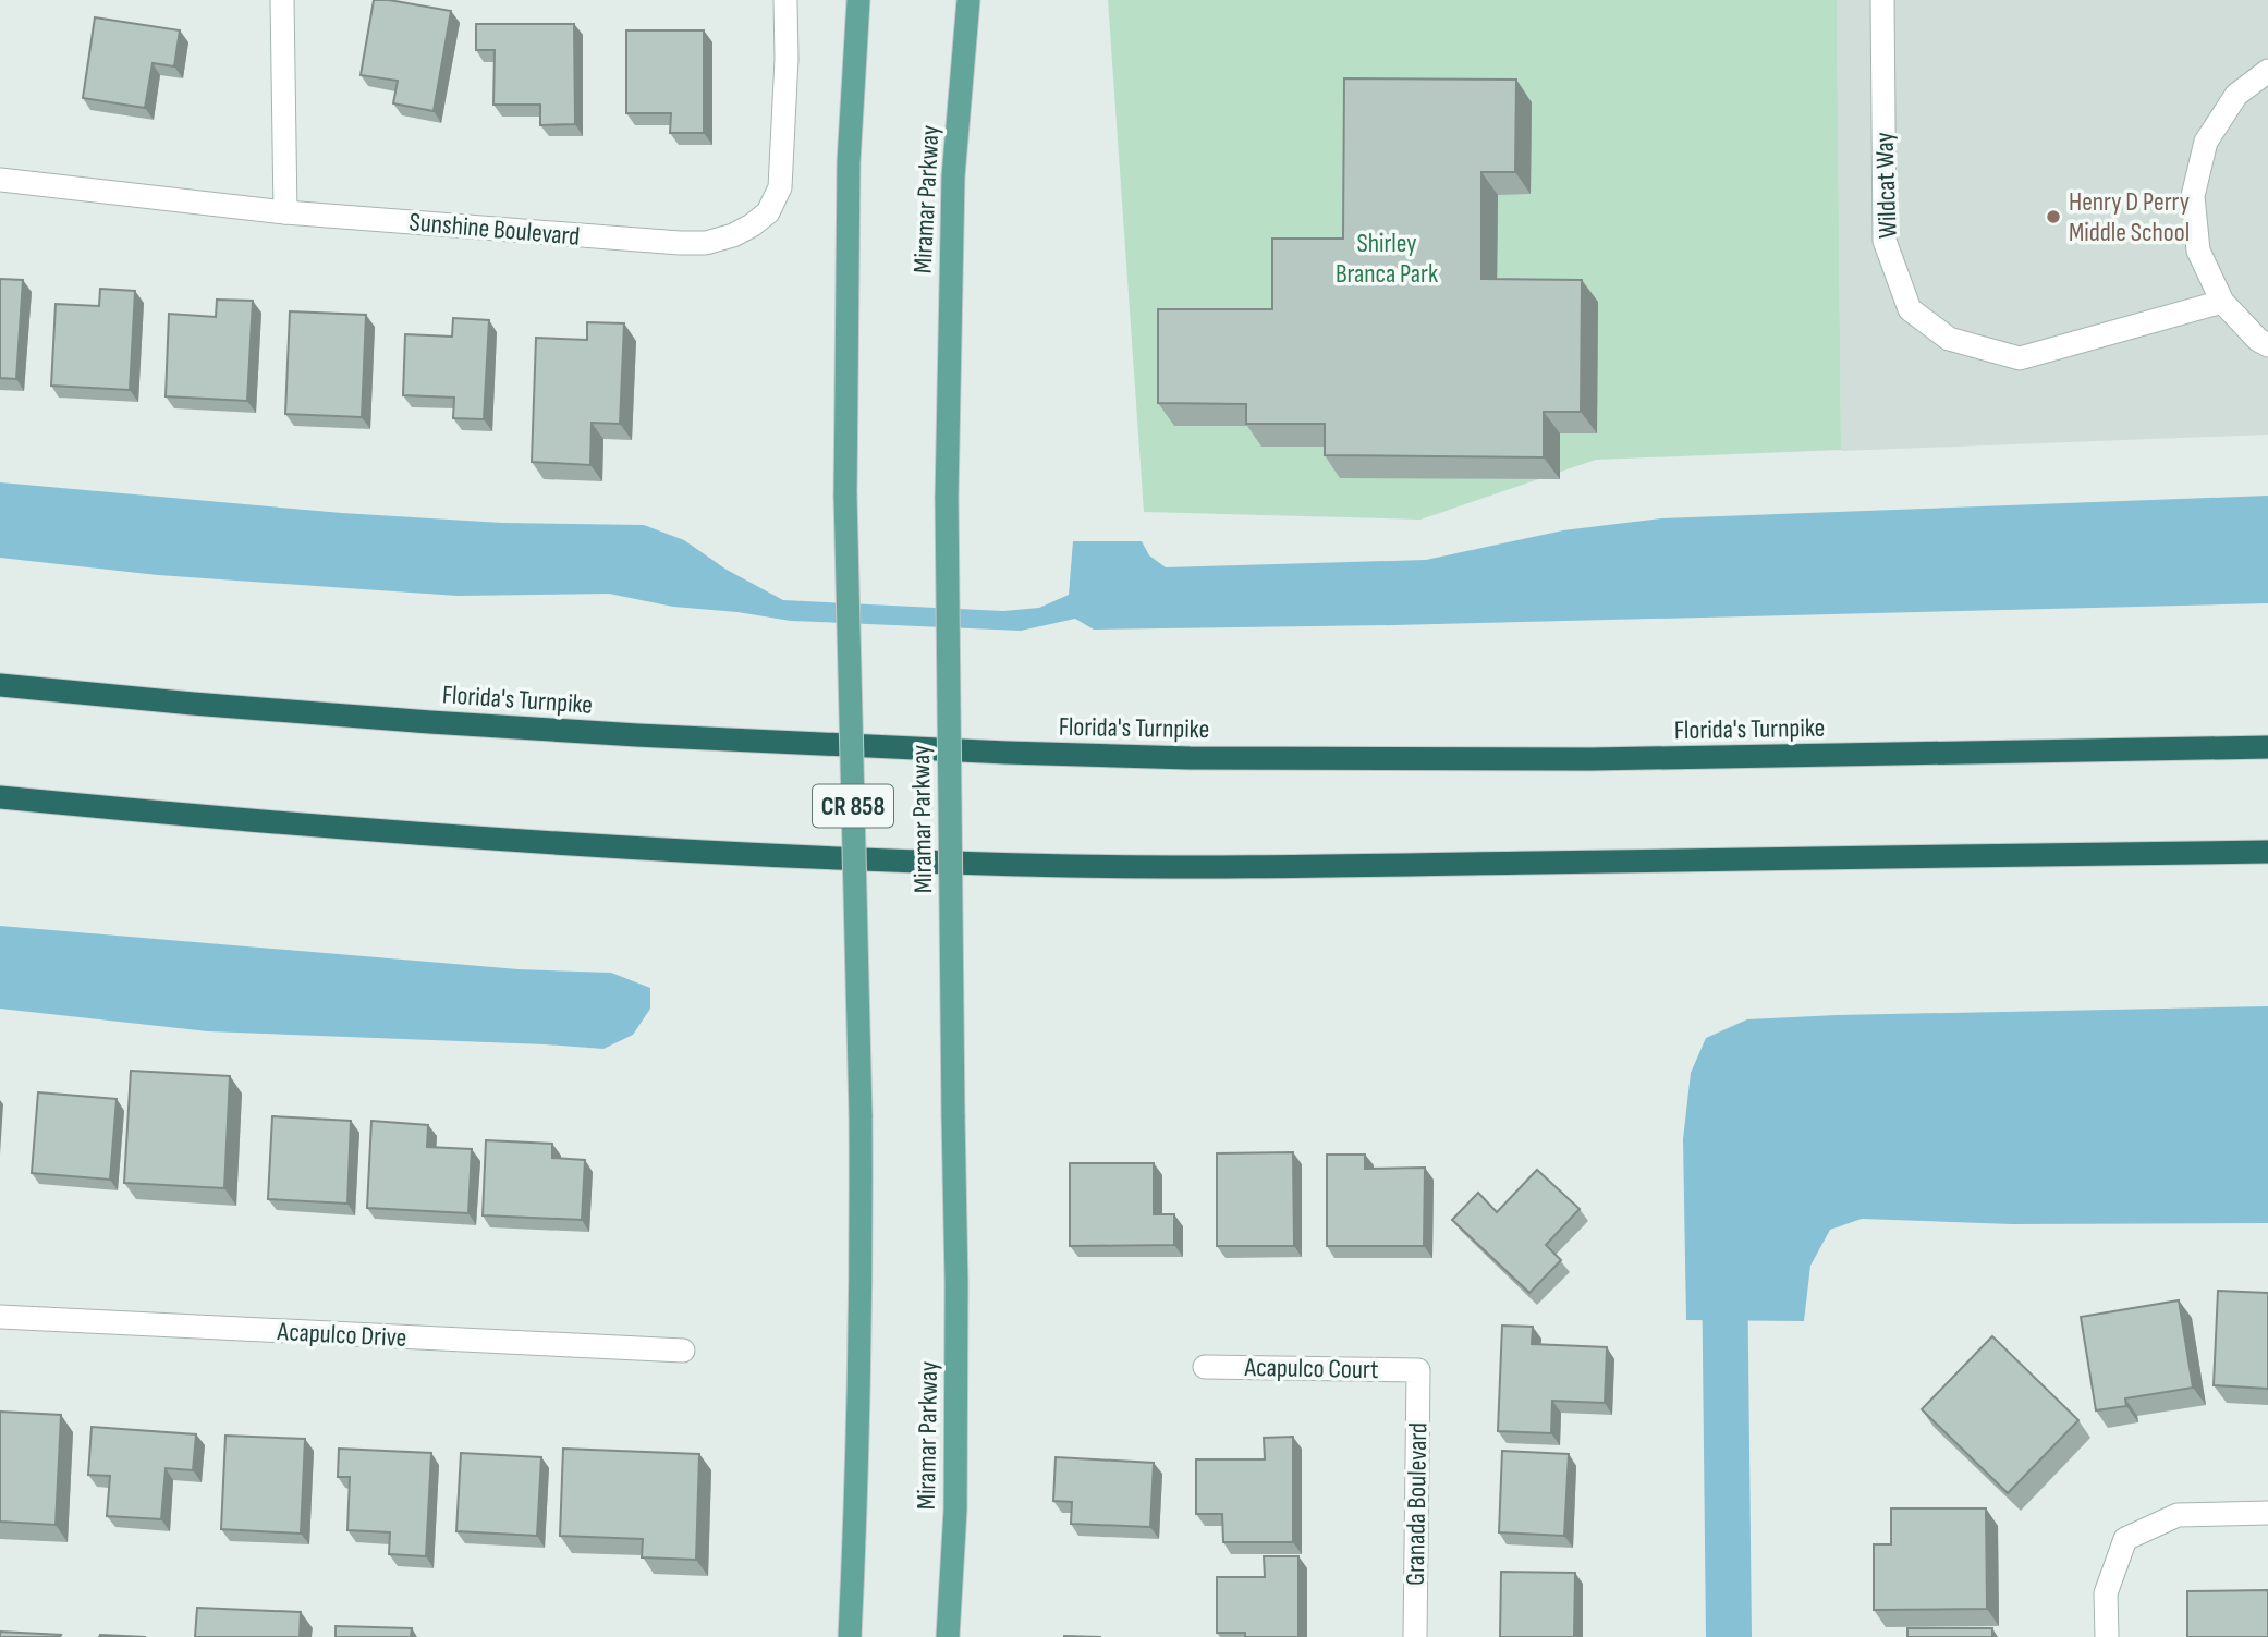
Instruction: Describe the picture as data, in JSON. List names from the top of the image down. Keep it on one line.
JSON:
{"streets":{"highway":["Florida's Turnpike"],"main road":["Miramar Parkway","CR 858"],"street":["Wildcat Way","Sunshine Boulevard","Acapulco Drive","Acapulco Court","Granada Boulevard"]},"crossings":[["Acapulco Court","Granada Boulevard"]],"parks":["Shirley Branca Park"],"places":["Henry D Perry Middle School"]}
